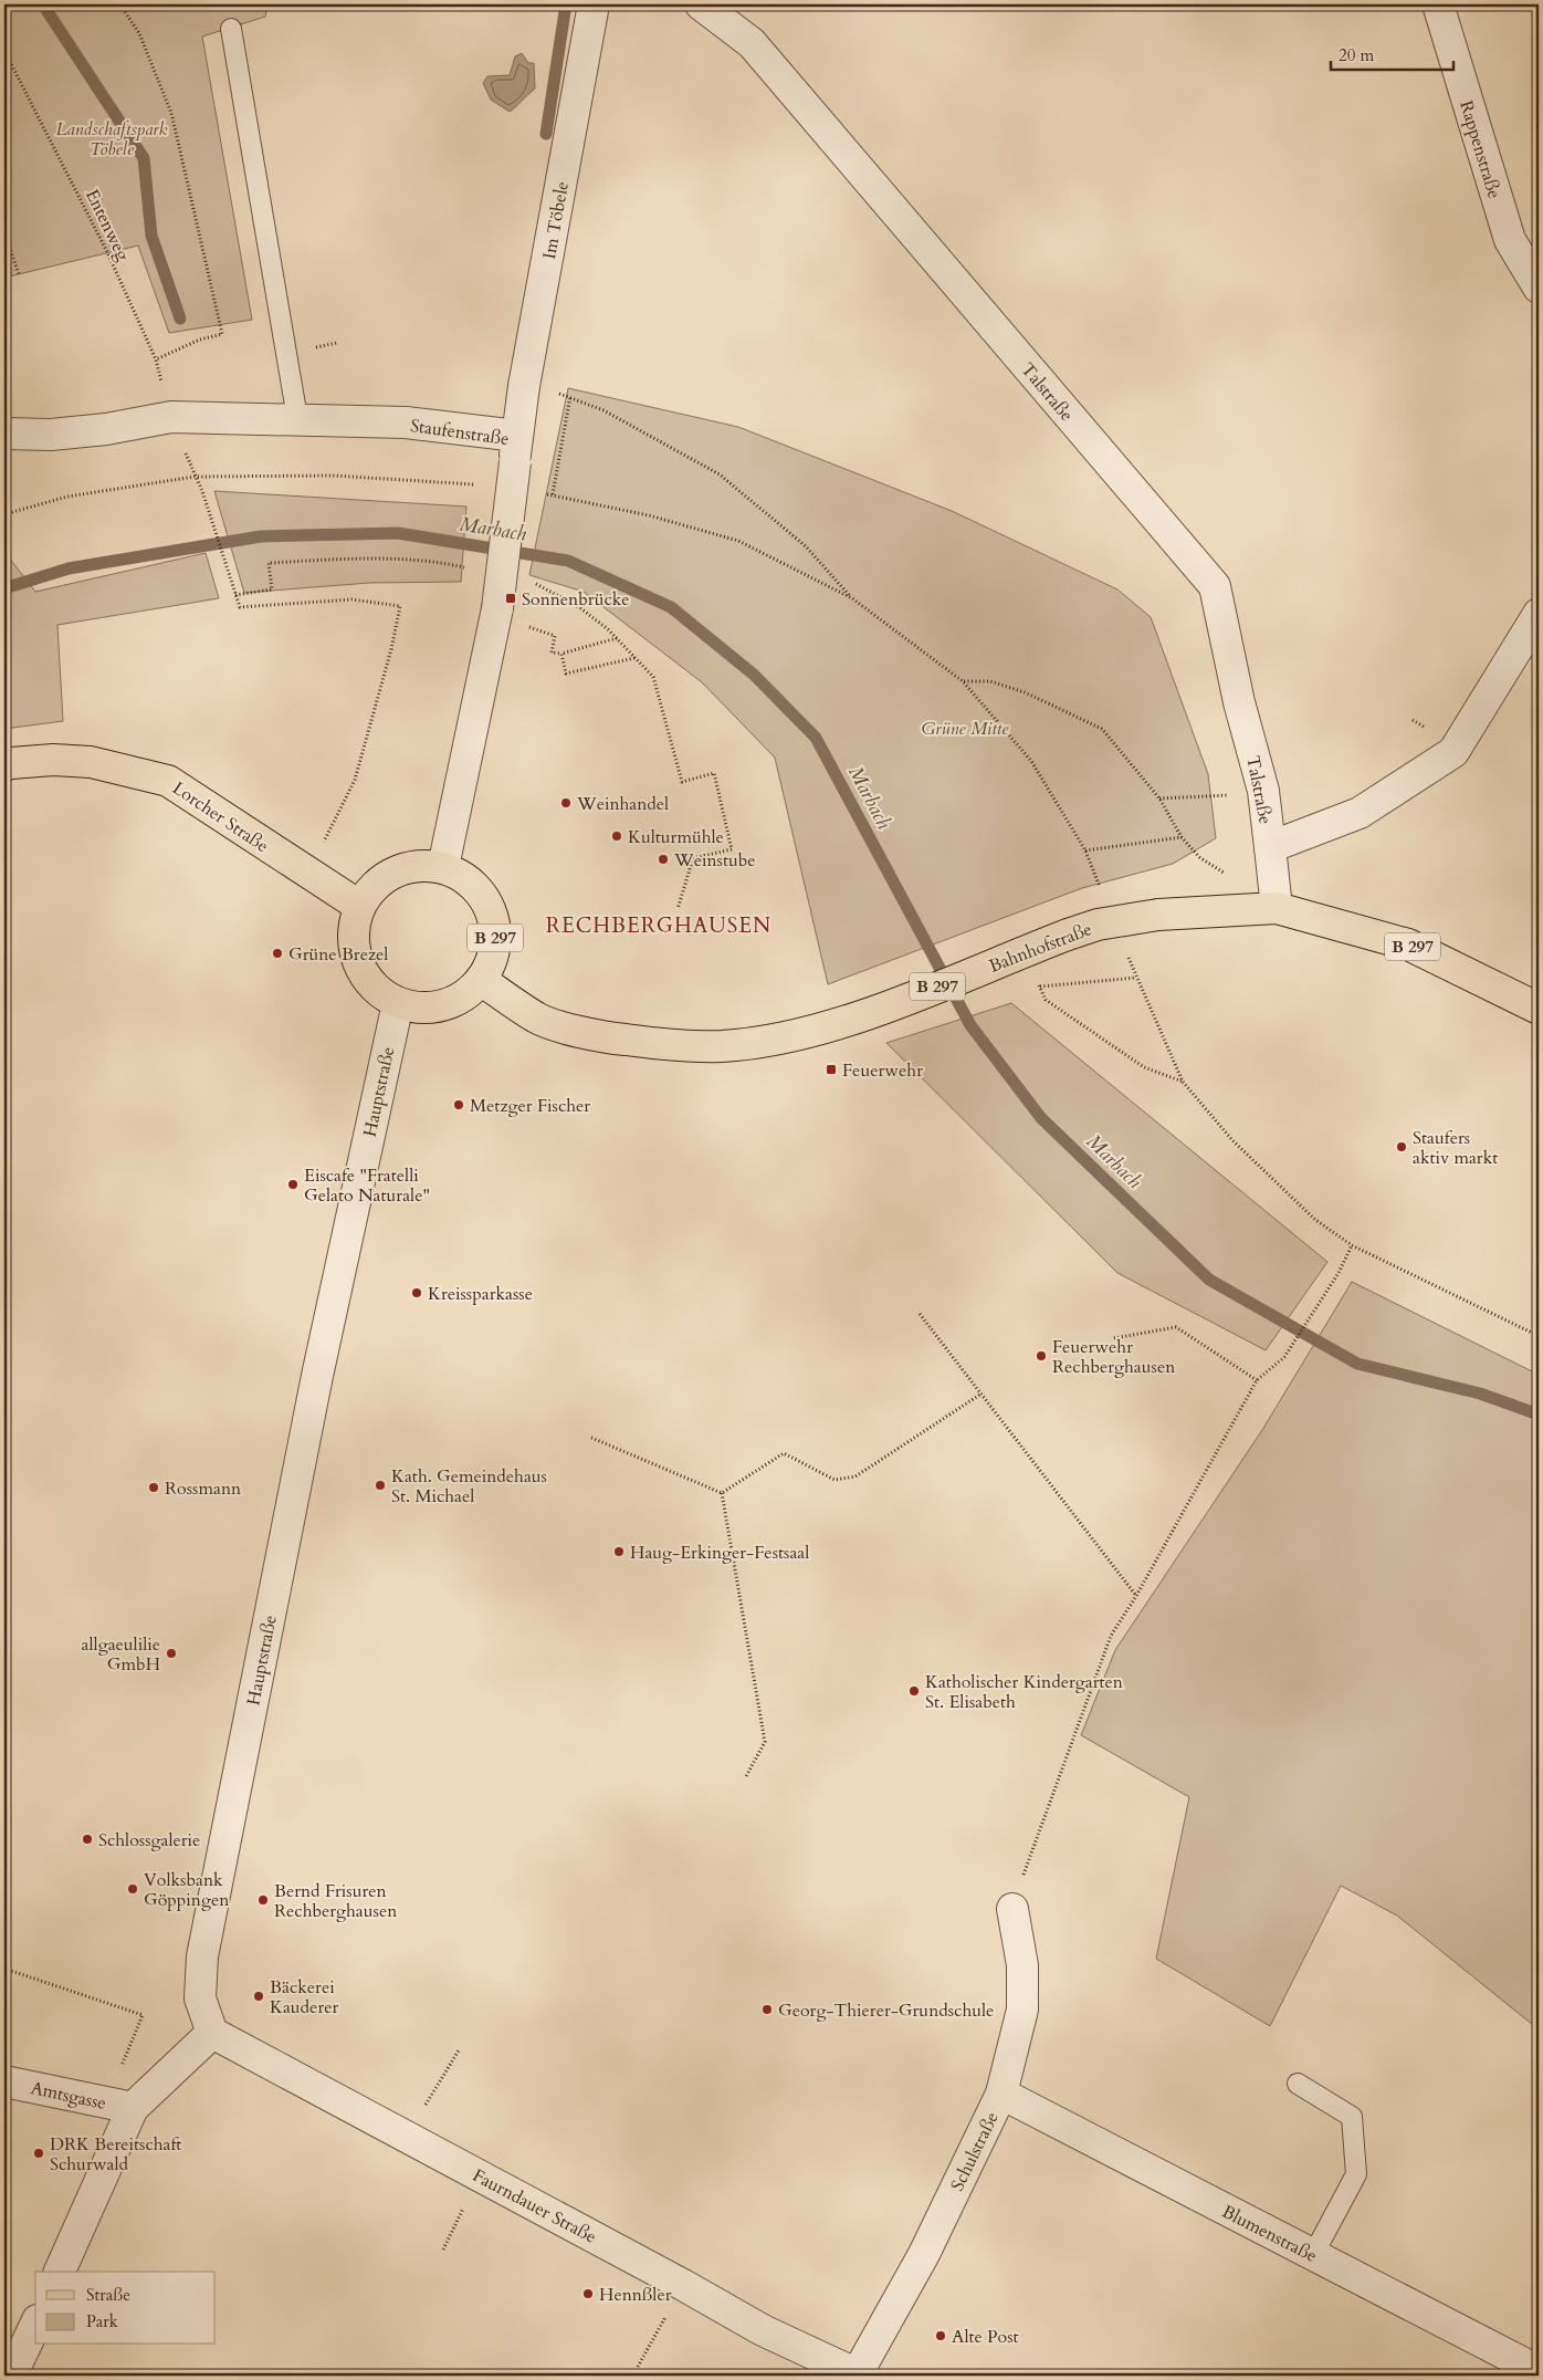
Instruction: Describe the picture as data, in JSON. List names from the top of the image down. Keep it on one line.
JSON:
{"streets":{"main road":["Lorcher Straße","B 297","Bahnhofstraße"],"street":["Rappenstraße","Im Töbele","Talstraße","Staufenstraße","Hauptstraße","Amtsgasse","Schulstraße","Faurndauer Straße","Blumenstraße"],"path":["Entenweg"]},"crossings":[["Im Töbele","Staufenstraße"],["Entenweg","Staufenstraße"],["Talstraße","Bahnhofstraße"],["Staufenstraße","Lorcher Straße"],["Staufenstraße","B 297"],["Staufenstraße","Bahnhofstraße"],["Staufenstraße","Hauptstraße"],["Lorcher Straße","B 297"],["Lorcher Straße","Bahnhofstraße"],["Lorcher Straße","Hauptstraße"],["B 297","Bahnhofstraße"],["B 297","Hauptstraße"],["Bahnhofstraße","Hauptstraße"],["Hauptstraße","Faurndauer Straße"],["Schulstraße","Faurndauer Straße"],["Schulstraße","Blumenstraße"]],"districts":["RECHBERGHAUSEN"],"water":["Marbach"],"parks":["Landschaftspark Töbele","Grüne Mitte"],"places":{"transit":["Sonnenbrücke","Feuerwehr"],"other":["Weinhandel","Kulturmühle","Weinstube","Grüne Brezel","Metzger Fischer","Staufers aktiv markt","Eiscafe \"Fratelli Gelato Naturale\"","Kreissparkasse","Feuerwehr Rechberghausen","Kath. Gemeindehaus St. Michael","Rossmann","Haug-Erkinger-Festsaal","allgaeulilie GmbH","Katholischer Kindergarten St. Elisabeth","Schlossgalerie","Volksbank Göppingen","Bernd Frisuren Rechberghausen","Bäckerei Kauderer","Georg-Thierer-Grundschule","DRK Bereitschaft Schurwald","Hennßler","Alte Post"]},"legend":["Straße","Park"],"scale_bar":"20 m"}
